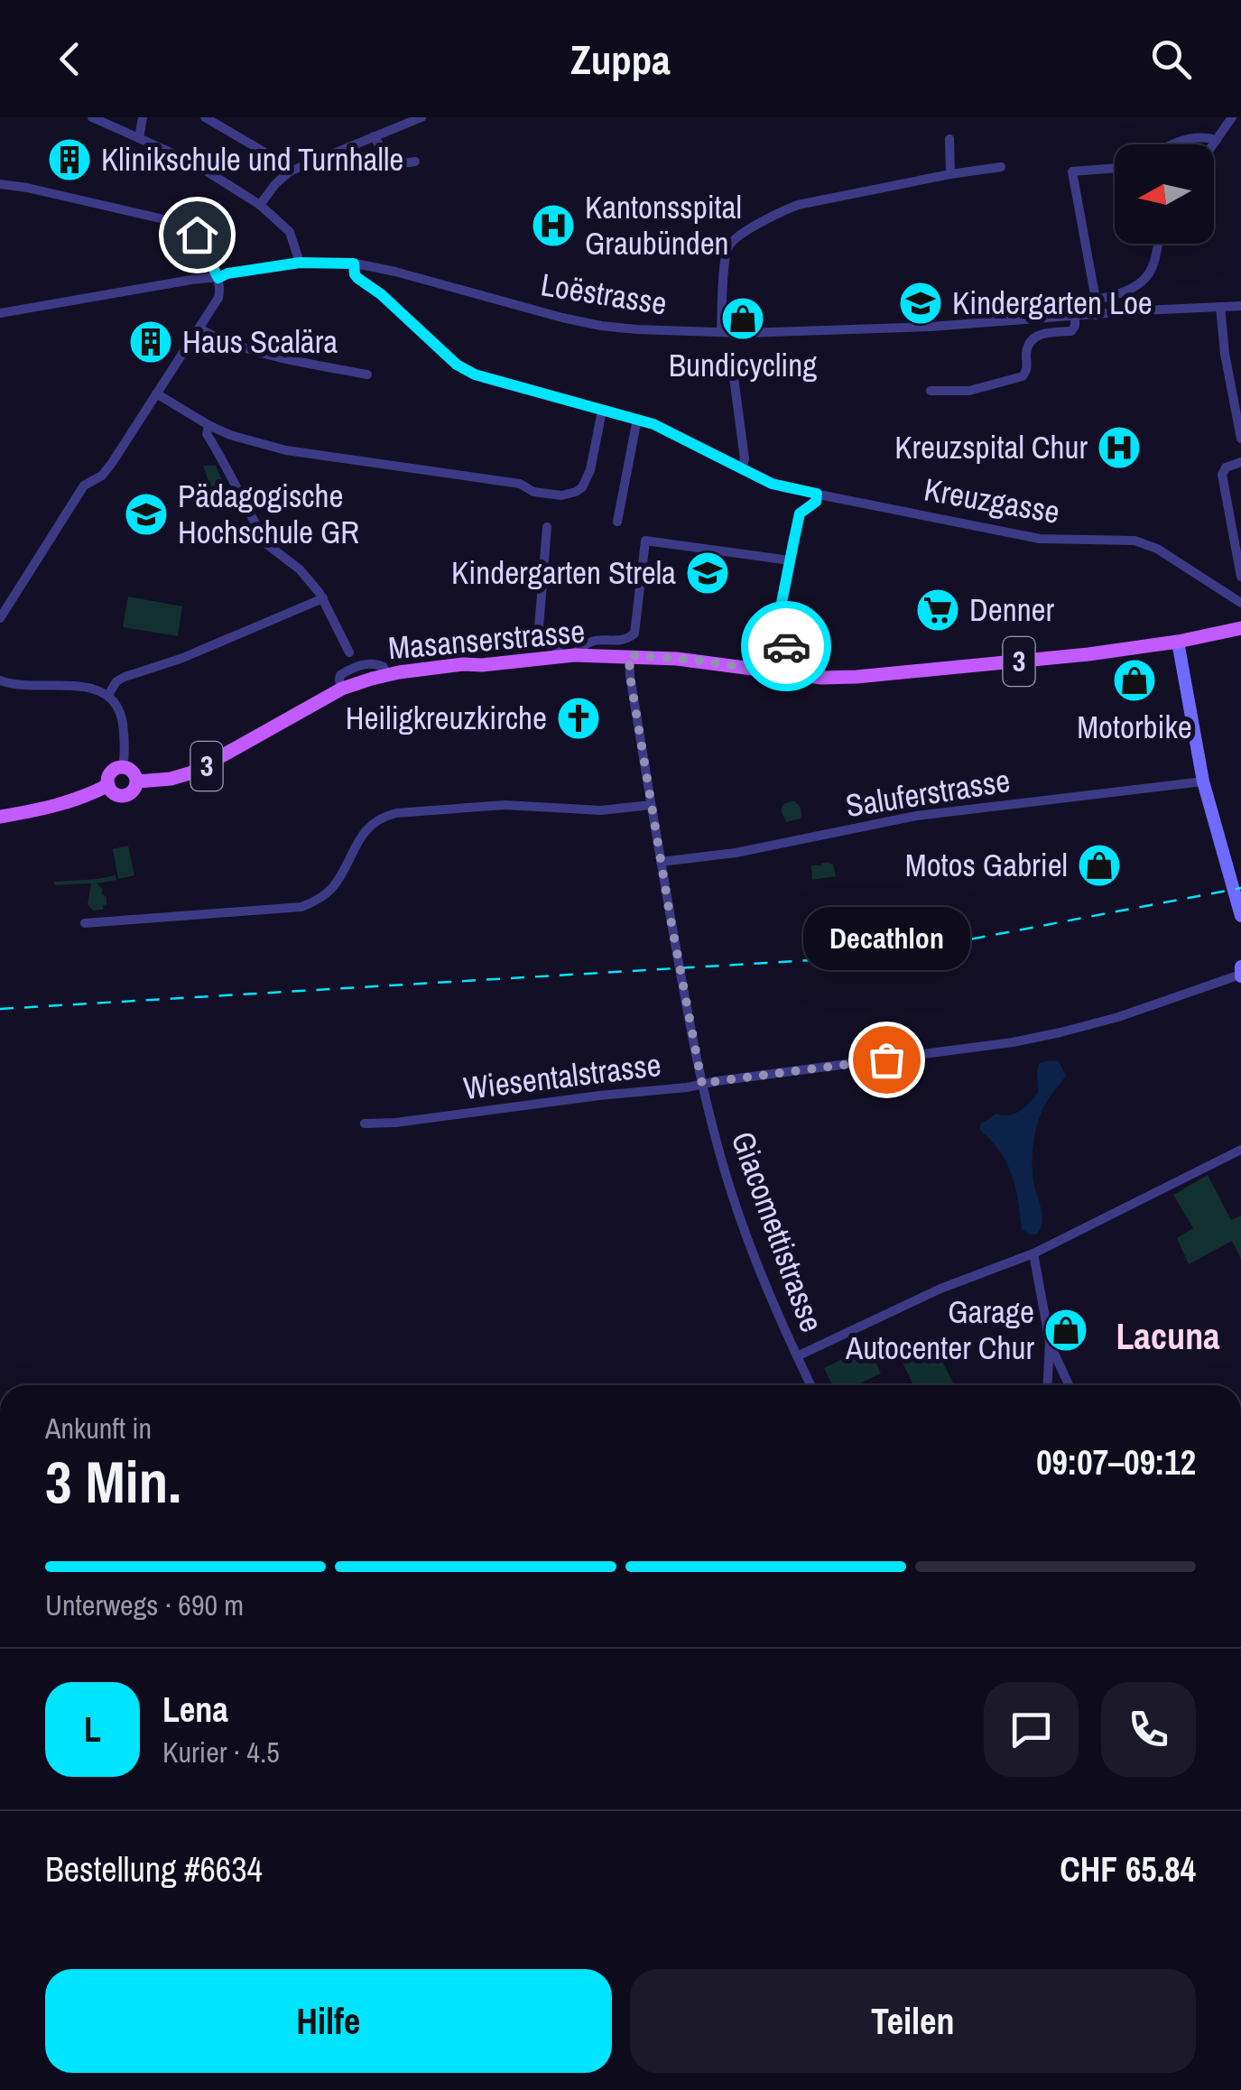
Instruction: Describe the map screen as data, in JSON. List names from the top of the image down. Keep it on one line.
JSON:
{"streets":{"main road":["Masanserstrasse","3"],"street":["Loëstrasse","Kreuzgasse","Saluferstrasse","Wiesentalstrasse","Giacomettistrasse"]},"crossings":[["Loëstrasse","Kreuzgasse"],["Masanserstrasse","3"],["Masanserstrasse","Giacomettistrasse"],["Saluferstrasse","Giacomettistrasse"],["Wiesentalstrasse","Giacomettistrasse"]],"districts":["Lacuna"],"places":{"building":["Klinikschule und Turnhalle","Haus Scalära"],"hospital":["Kantonsspital Graubünden","Kreuzspital Chur"],"school or university":["Kindergarten Loe","Pädagogische Hochschule GR","Kindergarten Strela"],"shop":["Bundicycling","Motorbike","Motos Gabriel","Garage Autocenter Chur"],"supermarket":["Denner"],"church":["Heiligkreuzkirche"],"other":["Decathlon"]},"north":"left","page":{"header":"Zuppa","bubble":"Decathlon","heading":["3 Min.","Ankunft in","09:07–09:12"],"panel":["Lena","Kurier · 4.5","Bestellung #6634","CHF 65.84"],"bar":"Unterwegs · 690 m","round":"L","buttons":["Hilfe","Teilen"]}}
